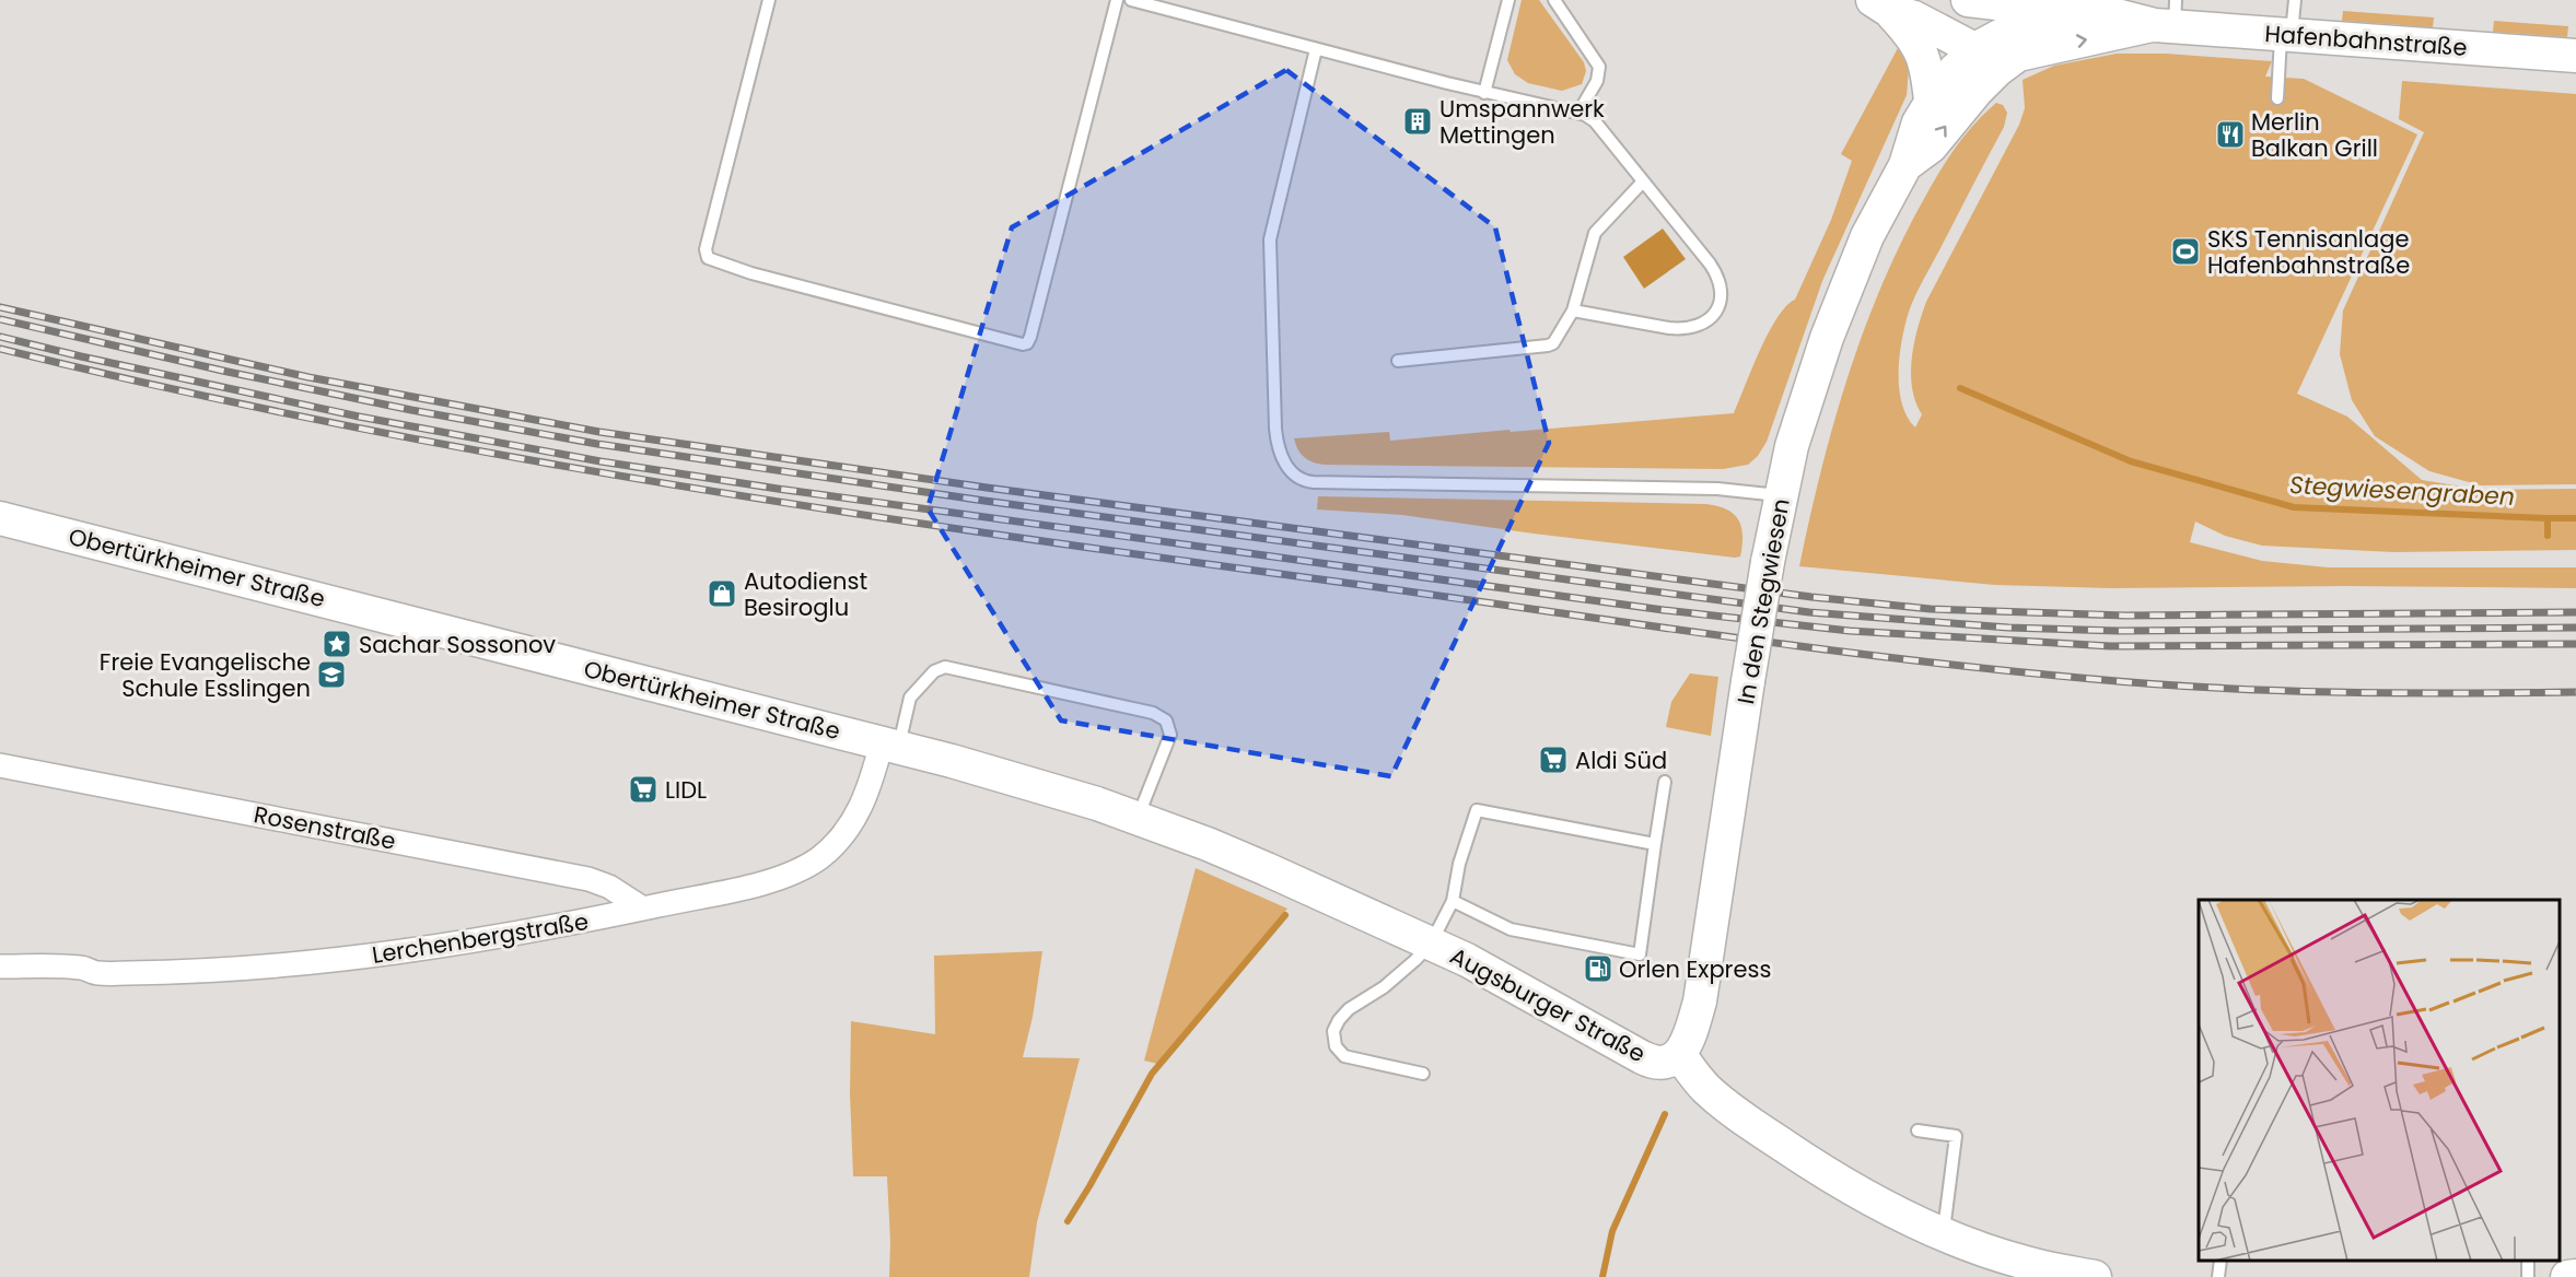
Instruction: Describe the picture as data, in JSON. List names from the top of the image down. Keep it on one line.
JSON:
{"streets":{"main road":["Hafenbahnstraße","Obertürkheimer Straße","In den Stegwiesen","Augsburger Straße"],"street":["Rosenstraße","Lerchenbergstraße"]},"crossings":[["Hafenbahnstraße","In den Stegwiesen"],["Obertürkheimer Straße","Lerchenbergstraße"],["Obertürkheimer Straße","Augsburger Straße"],["In den Stegwiesen","Augsburger Straße"],["Rosenstraße","Lerchenbergstraße"]],"water":["Stegwiesengraben"],"places":{"building":["Umspannwerk Mettingen"],"restaurant":["Merlin Balkan Grill"],"sports":["SKS Tennisanlage Hafenbahnstraße"],"shop":["Autodienst Besiroglu"],"place":["Sachar Sossonov"],"school or university":["Freie Evangelische Schule Esslingen"],"supermarket":["Aldi Süd","LIDL"],"fuel station":["Orlen Express"]}}
